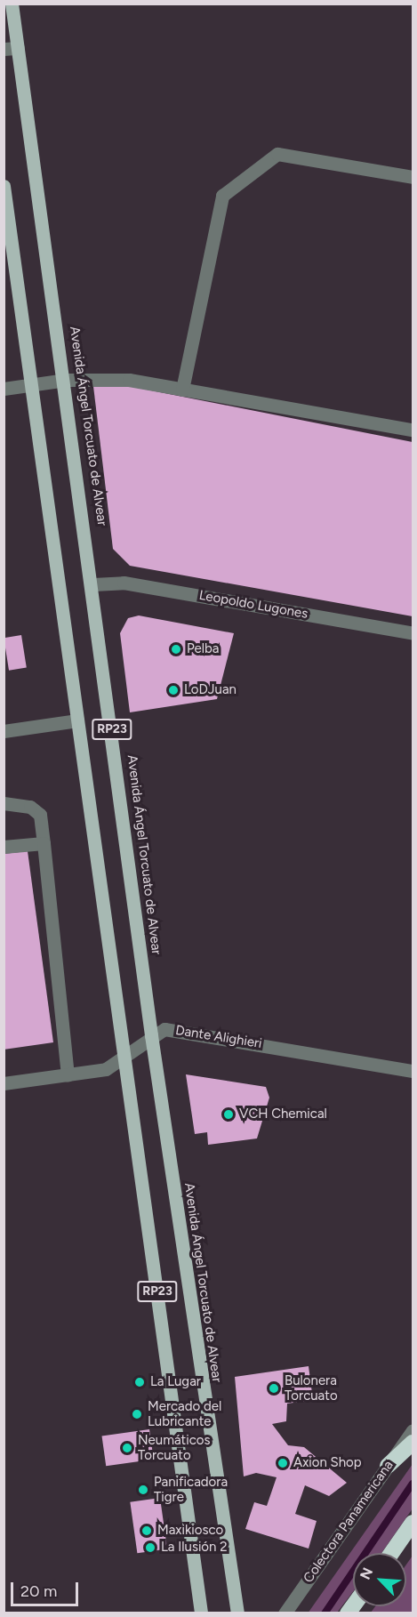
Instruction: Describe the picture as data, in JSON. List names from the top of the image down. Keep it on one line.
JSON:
{"streets":{"main road":["Avenida Ángel Torcuato de Alvear","RP23"],"street":["Leopoldo Lugones","Dante Alighieri","Colectora Panamericana"]},"crossings":[["Avenida Ángel Torcuato de Alvear","Leopoldo Lugones"],["Avenida Ángel Torcuato de Alvear","Dante Alighieri"],["RP23","Dante Alighieri"]],"places":["Pelba","LoDJuan","VCH Chemical","La Lugar","Bulonera Torcuato","Mercado del Lubricante","Neumáticos Torcuato","Axion Shop","Panificadora Tigre","Maxikiosco","La Ilusión 2"],"scale_bar":"20 m","north":"top left"}
